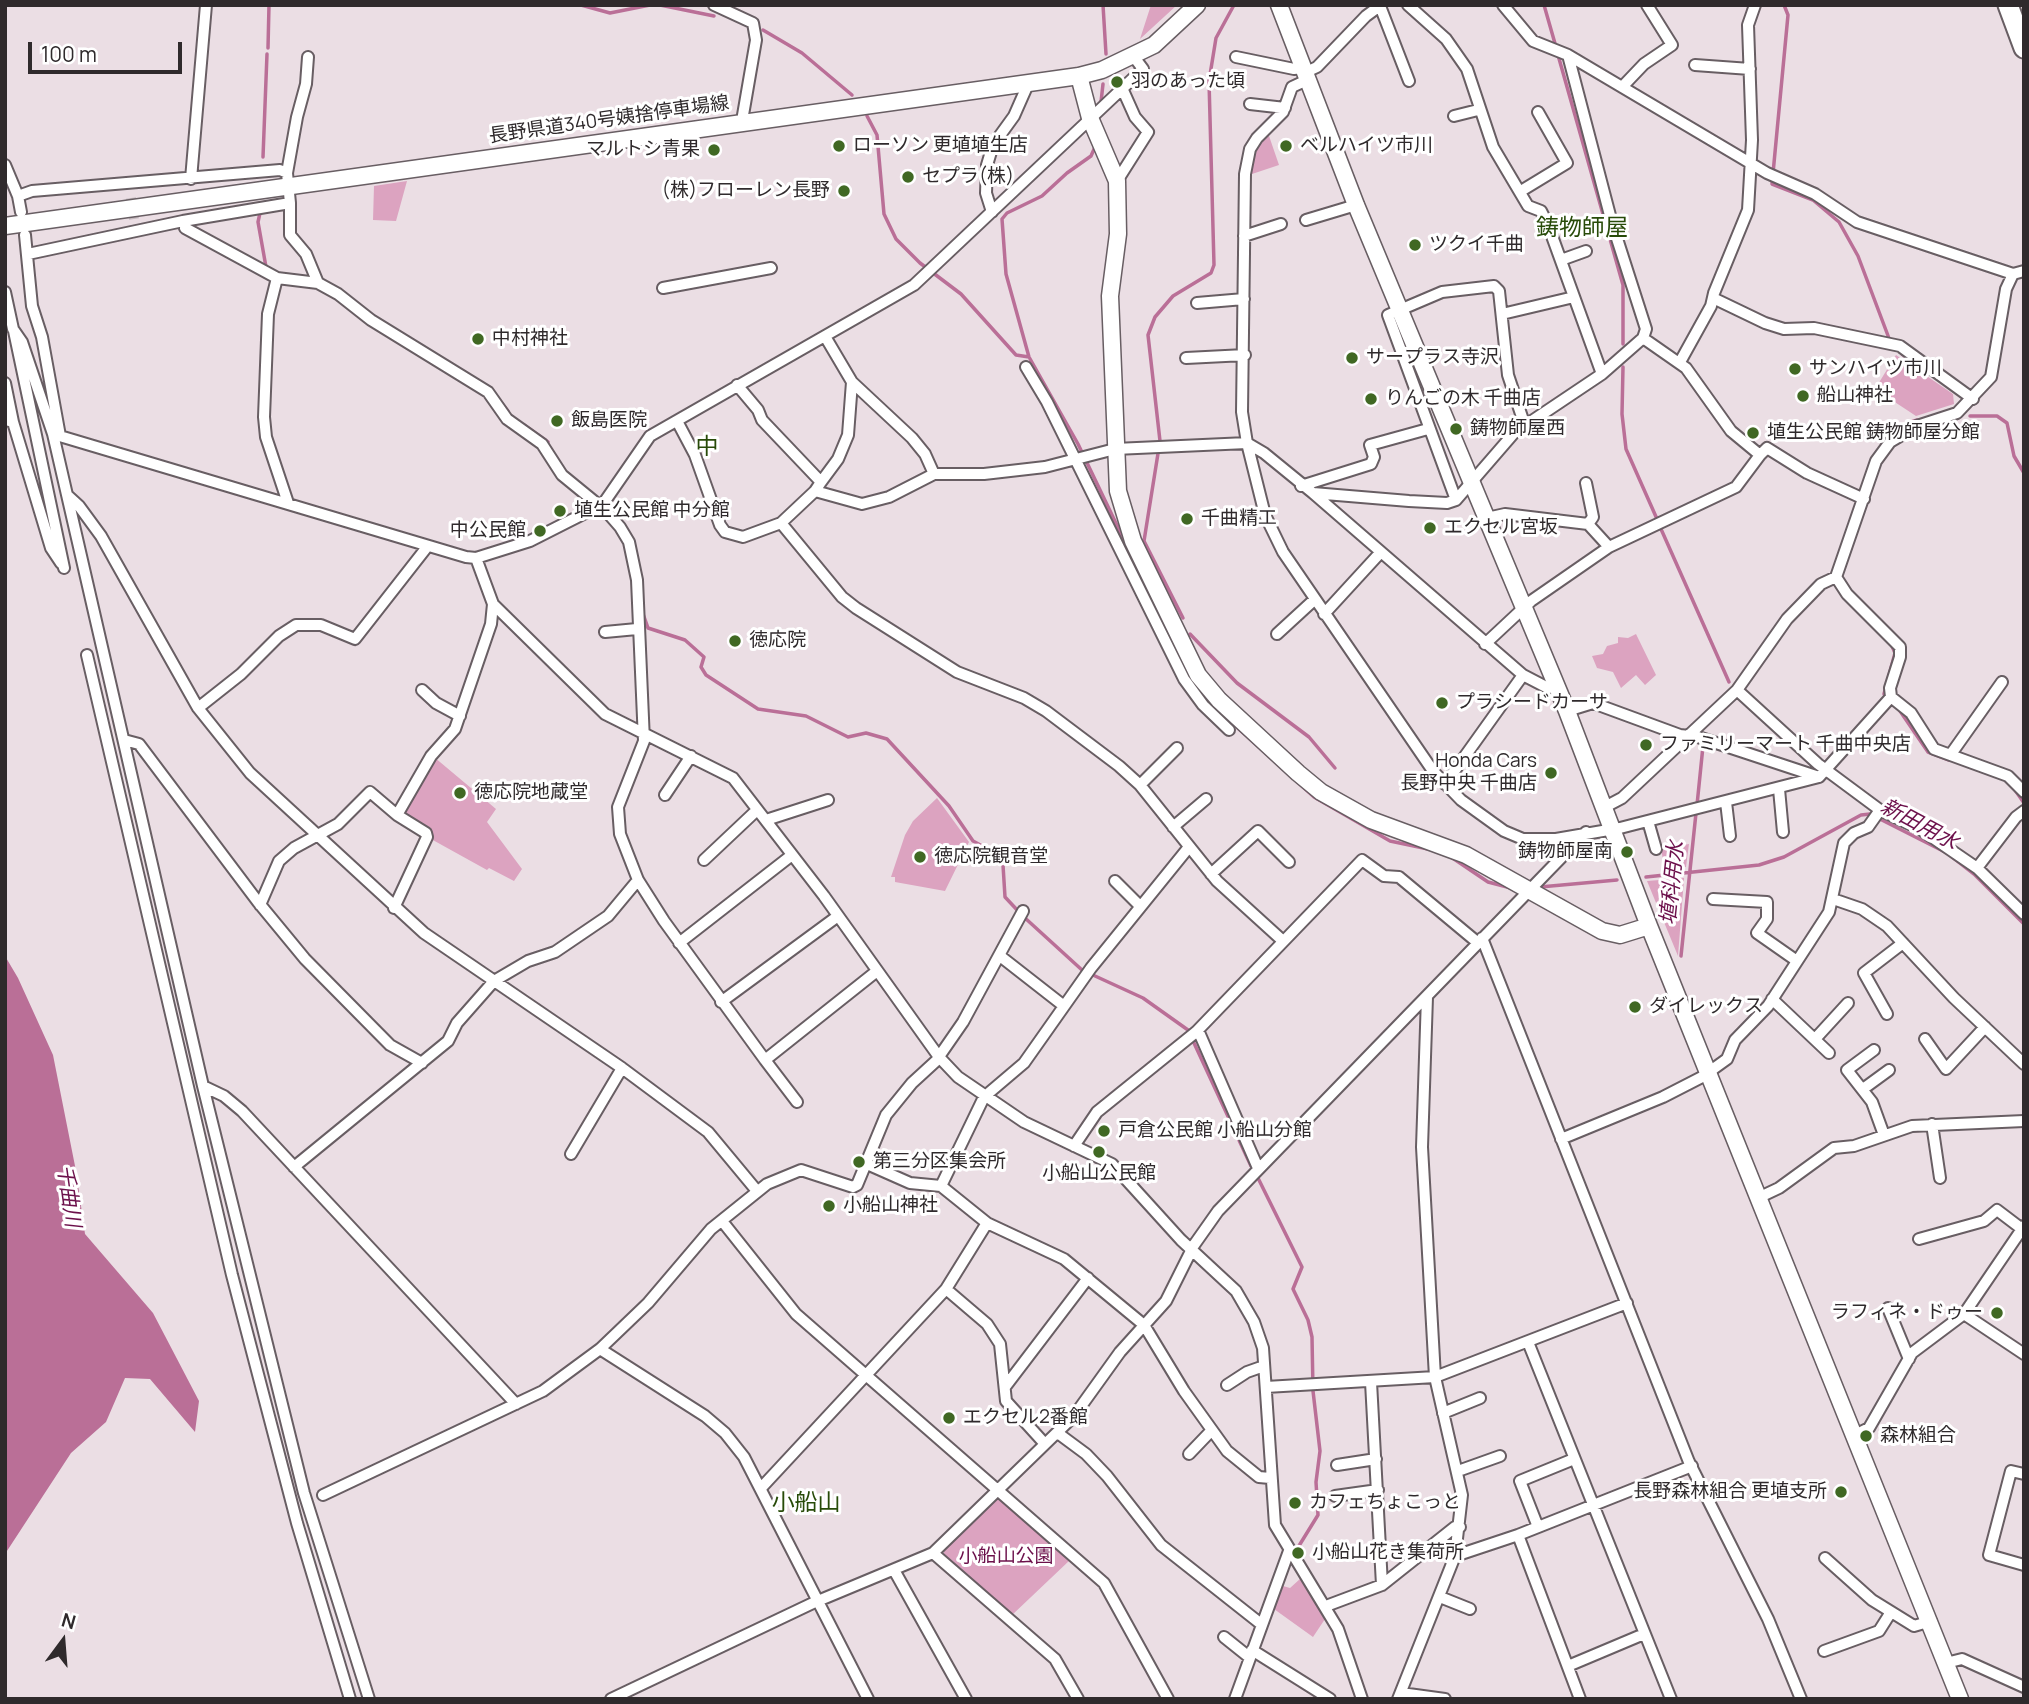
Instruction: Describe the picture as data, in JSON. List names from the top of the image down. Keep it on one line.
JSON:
{"streets":{"street":["長野県道340号姨捨停車場線"]},"districts":["鋳物師屋","中","小船山"],"water":["新田用水","埴科用水","千曲川"],"parks":["小船山公園"],"places":["羽のあった頃","ローソン 更埴埴生店","ベルハイツ市川","マルトシ青果","セプラ(株)","(株)フローレン長野","ツクイ千曲","中村神社","サープラス寺沢","サンハイツ市川","船山神社","りんごの木 千曲店","飯島医院","鋳物師屋西","埴生公民館 鋳物師屋分館","埴生公民館 中分館","千曲精工","エクセル宮坂","中公民館","徳応院","プラシードカーサ","ファミリーマート 千曲中央店","Honda Cars 長野中央 千曲店","徳応院地蔵堂","鋳物師屋南","徳応院観音堂","ダイレックス","戸倉公民館 小船山分館","小船山公民館","第三分区集会所","小船山神社","ラフィネ・ドゥー","エクセル2番館","森林組合","長野森林組合 更埴支所","カフェちょこっと","小船山花き集荷所"],"scale_bar":"100 m","north":"top"}
